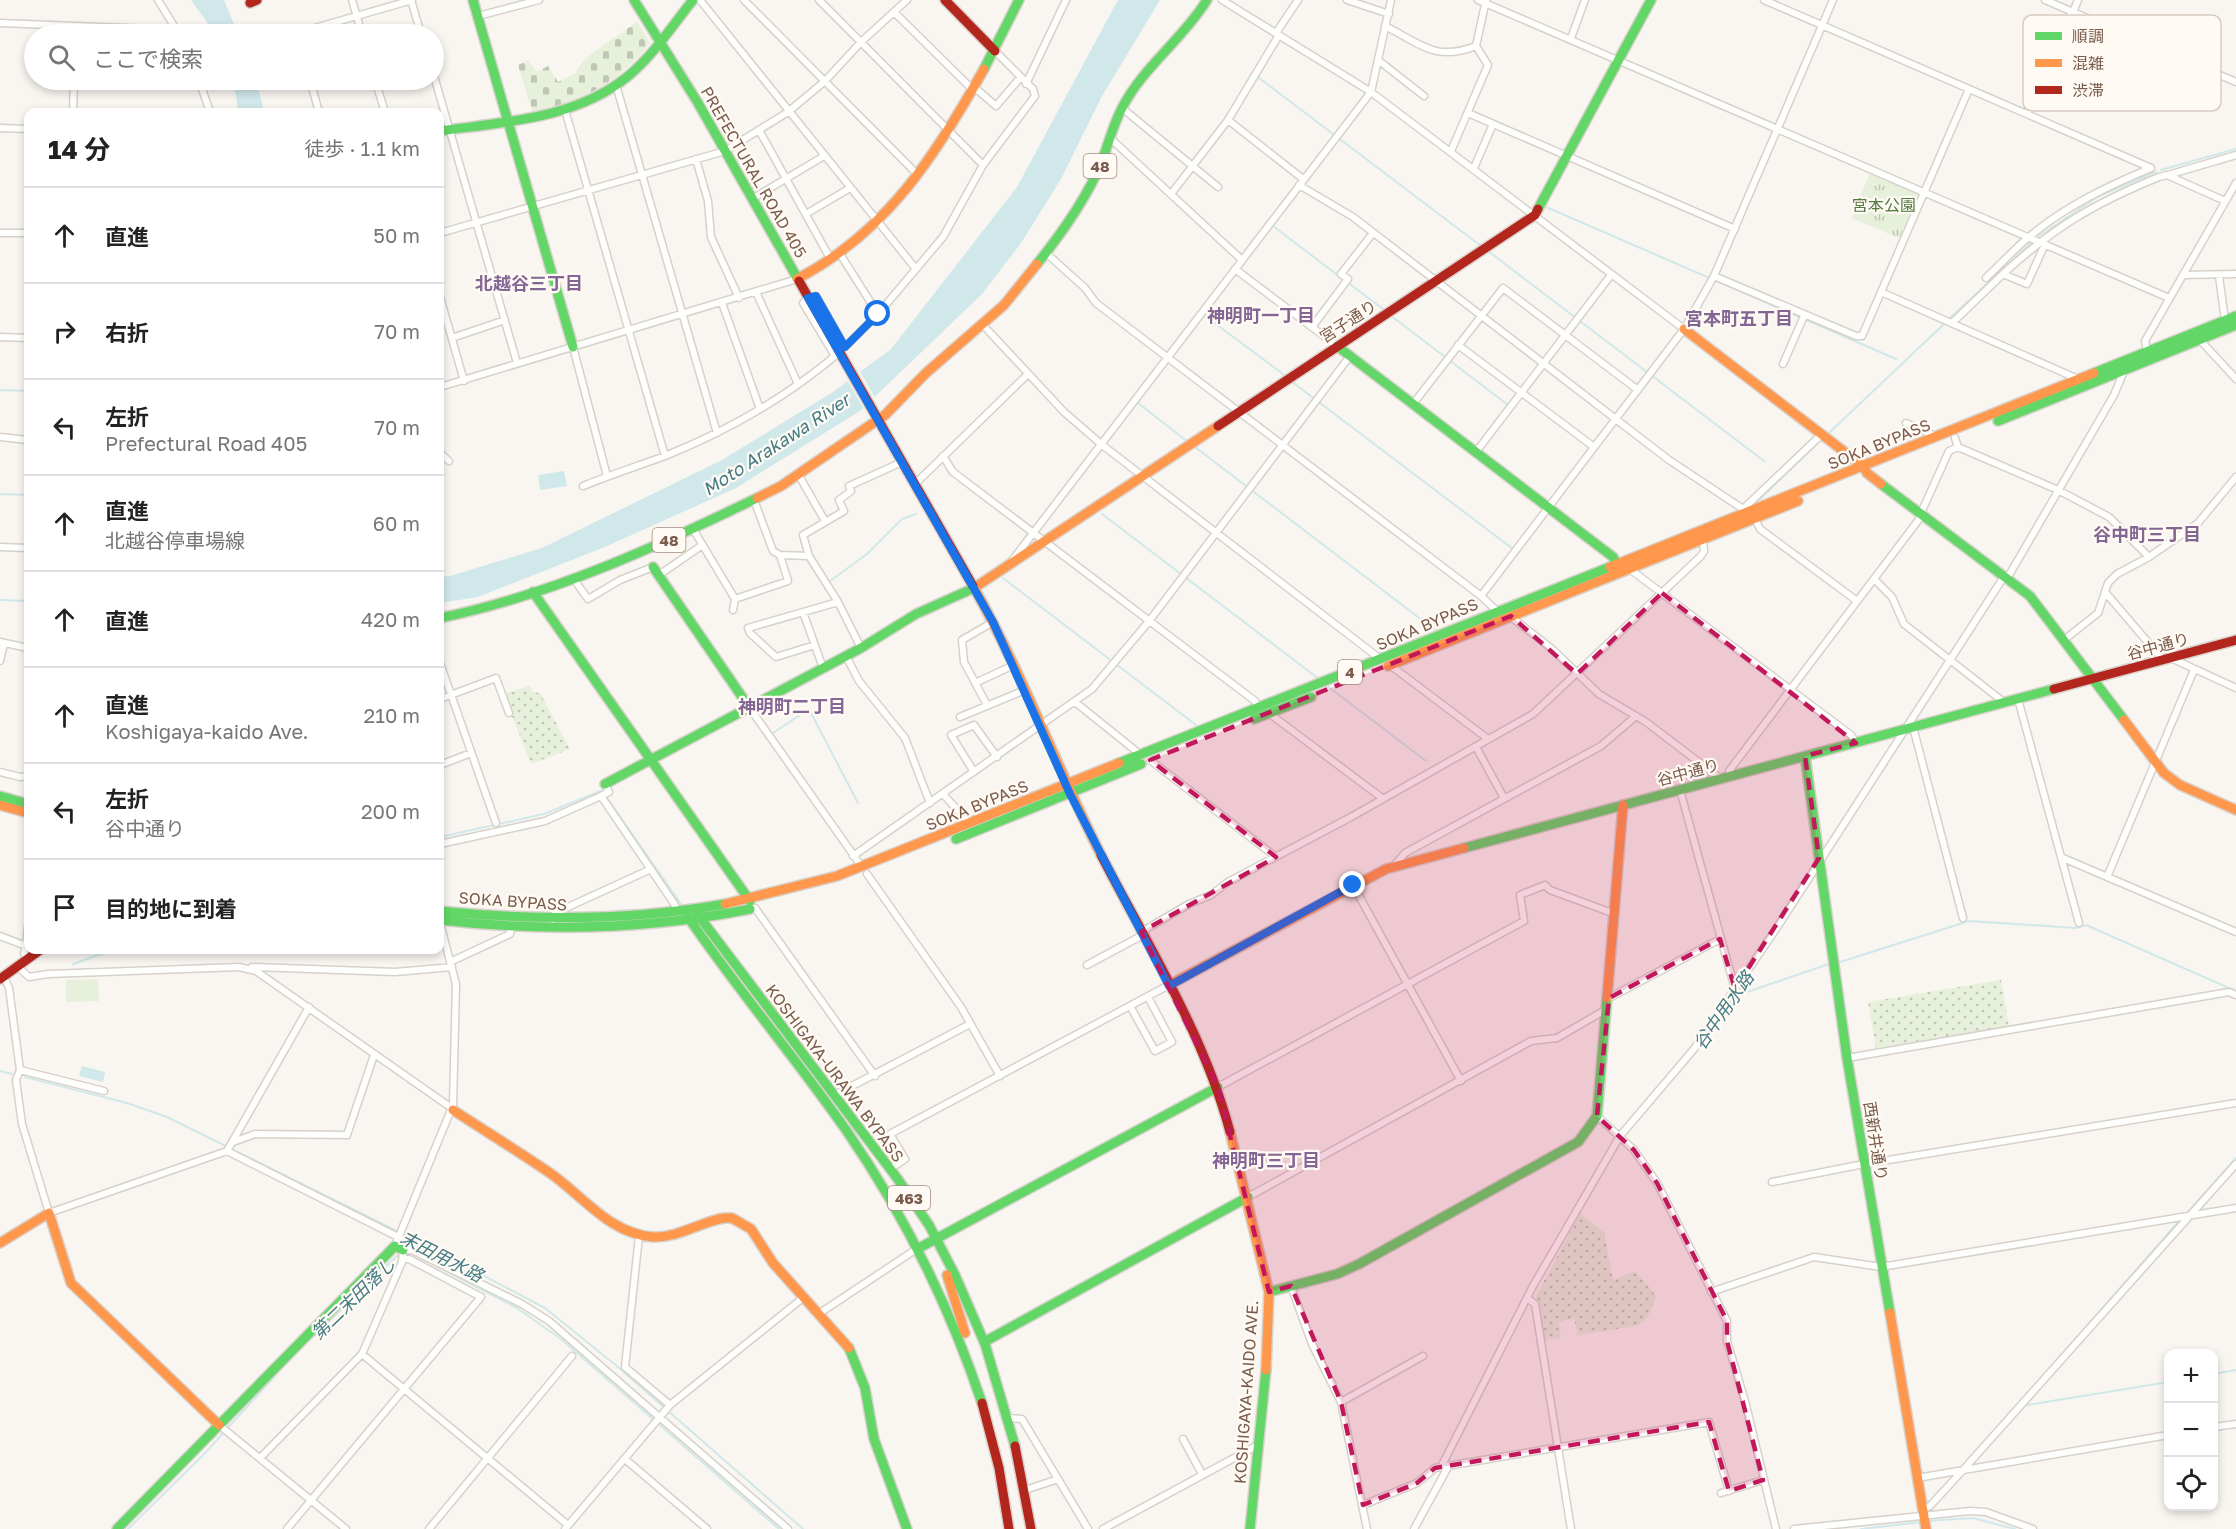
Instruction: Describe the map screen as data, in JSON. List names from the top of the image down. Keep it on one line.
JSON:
{"streets":{"main road":["48","PREFECTURAL ROAD 405","宮子通り","SOKA BYPASS","谷中通り","4","KOSHIGAYA-URAWA BYPASS","西新井通り","463","KOSHIGAYA-KAIDO AVE."]},"crossings":[["48","PREFECTURAL ROAD 405"],["PREFECTURAL ROAD 405","宮子通り"],["PREFECTURAL ROAD 405","KOSHIGAYA-KAIDO AVE."],["宮子通り","KOSHIGAYA-KAIDO AVE."],["SOKA BYPASS","KOSHIGAYA-URAWA BYPASS"],["SOKA BYPASS","KOSHIGAYA-KAIDO AVE."],["谷中通り","西新井通り"],["谷中通り","KOSHIGAYA-KAIDO AVE."]],"districts":["北越谷三丁目","神明町一丁目","宮本町五丁目","谷中町三丁目","神明町二丁目","神明町三丁目"],"water":["Moto Arakawa River","谷中用水路","末田用水路","第二末田落し"],"parks":["宮本公園"],"legend":["順調","混雑","渋滞"],"page":{"search":"ここで検索","heading":["14 分","徒歩 · 1.1 km"],"list":[["直進","50 m"],["右折","70 m"],["左折","Prefectural Road 405","70 m"],["直進","北越谷停車場線","60 m"],["直進","420 m"],["直進","Koshigaya-kaido Ave.","210 m"],["左折","谷中通り","200 m"],"目的地に到着"],"map_buttons":["+","−"]}}
